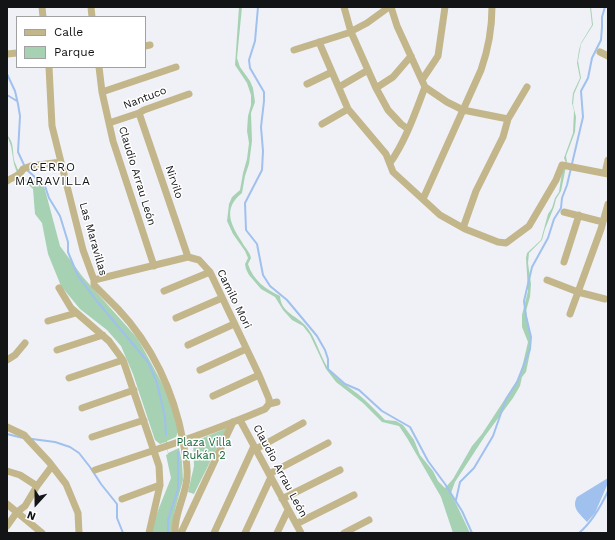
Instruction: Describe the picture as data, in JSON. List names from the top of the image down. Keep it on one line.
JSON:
{"streets":{"street":["Nantuco","Claudio Arrau León","Nirvilo","Las Maravillas","Camilo Mori"]},"crossings":[["Nantuco","Claudio Arrau León"],["Nantuco","Nirvilo"],["Nirvilo","Camilo Mori"]],"districts":["CERRO MARAVILLA"],"parks":["Plaza Villa Rukán 2"],"legend":["Calle","Parque"],"north":"bottom"}
